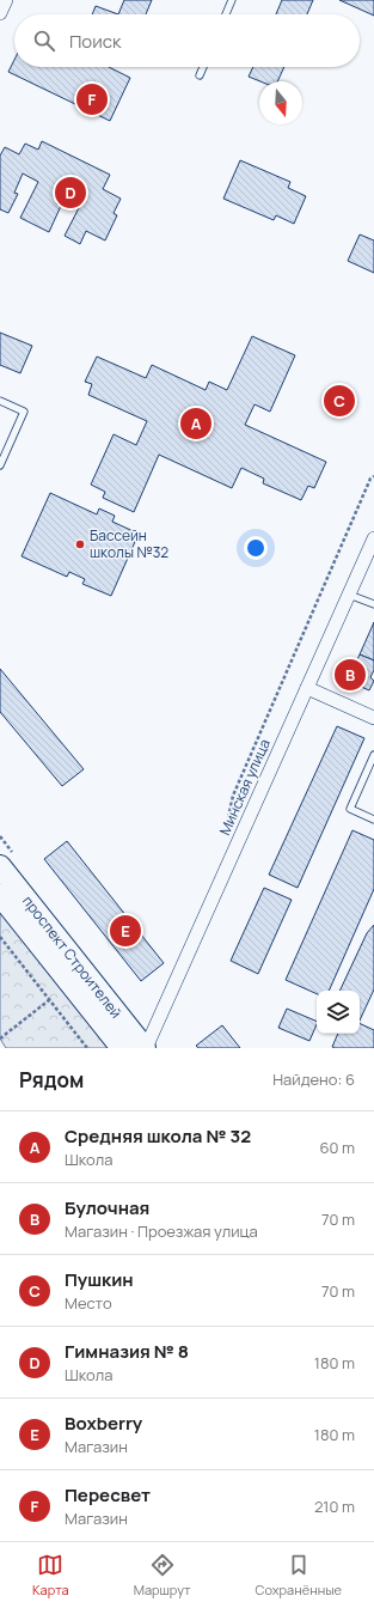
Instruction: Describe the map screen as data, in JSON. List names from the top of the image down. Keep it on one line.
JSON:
{"streets":{"main road":["проспект Строителей"],"street":["Минская улица"]},"crossings":[["Минская улица","проспект Строителей"]],"places":["Бассейн школы №32"],"north":"bottom","page":{"search":"Поиск","pins":["F","D","C","A","B","E"],"heading":["Рядом","Найдено: 6"],"list":[{"mark":"A","name":"Средняя школа № 32","note":"Школа","value":"60 m"},{"mark":"B","name":"Булочная","note":"Магазин · Проезжая улица","value":"70 m"},{"mark":"C","name":"Пушкин","note":"Место","value":"70 m"},{"mark":"D","name":"Гимназия № 8","note":"Школа","value":"180 m"},{"mark":"E","name":"Boxberry","note":"Магазин","value":"180 m"},{"mark":"F","name":"Пересвет","note":"Магазин","value":"210 m"}],"nav":["Карта","Маршрут","Сохранённые"]}}
